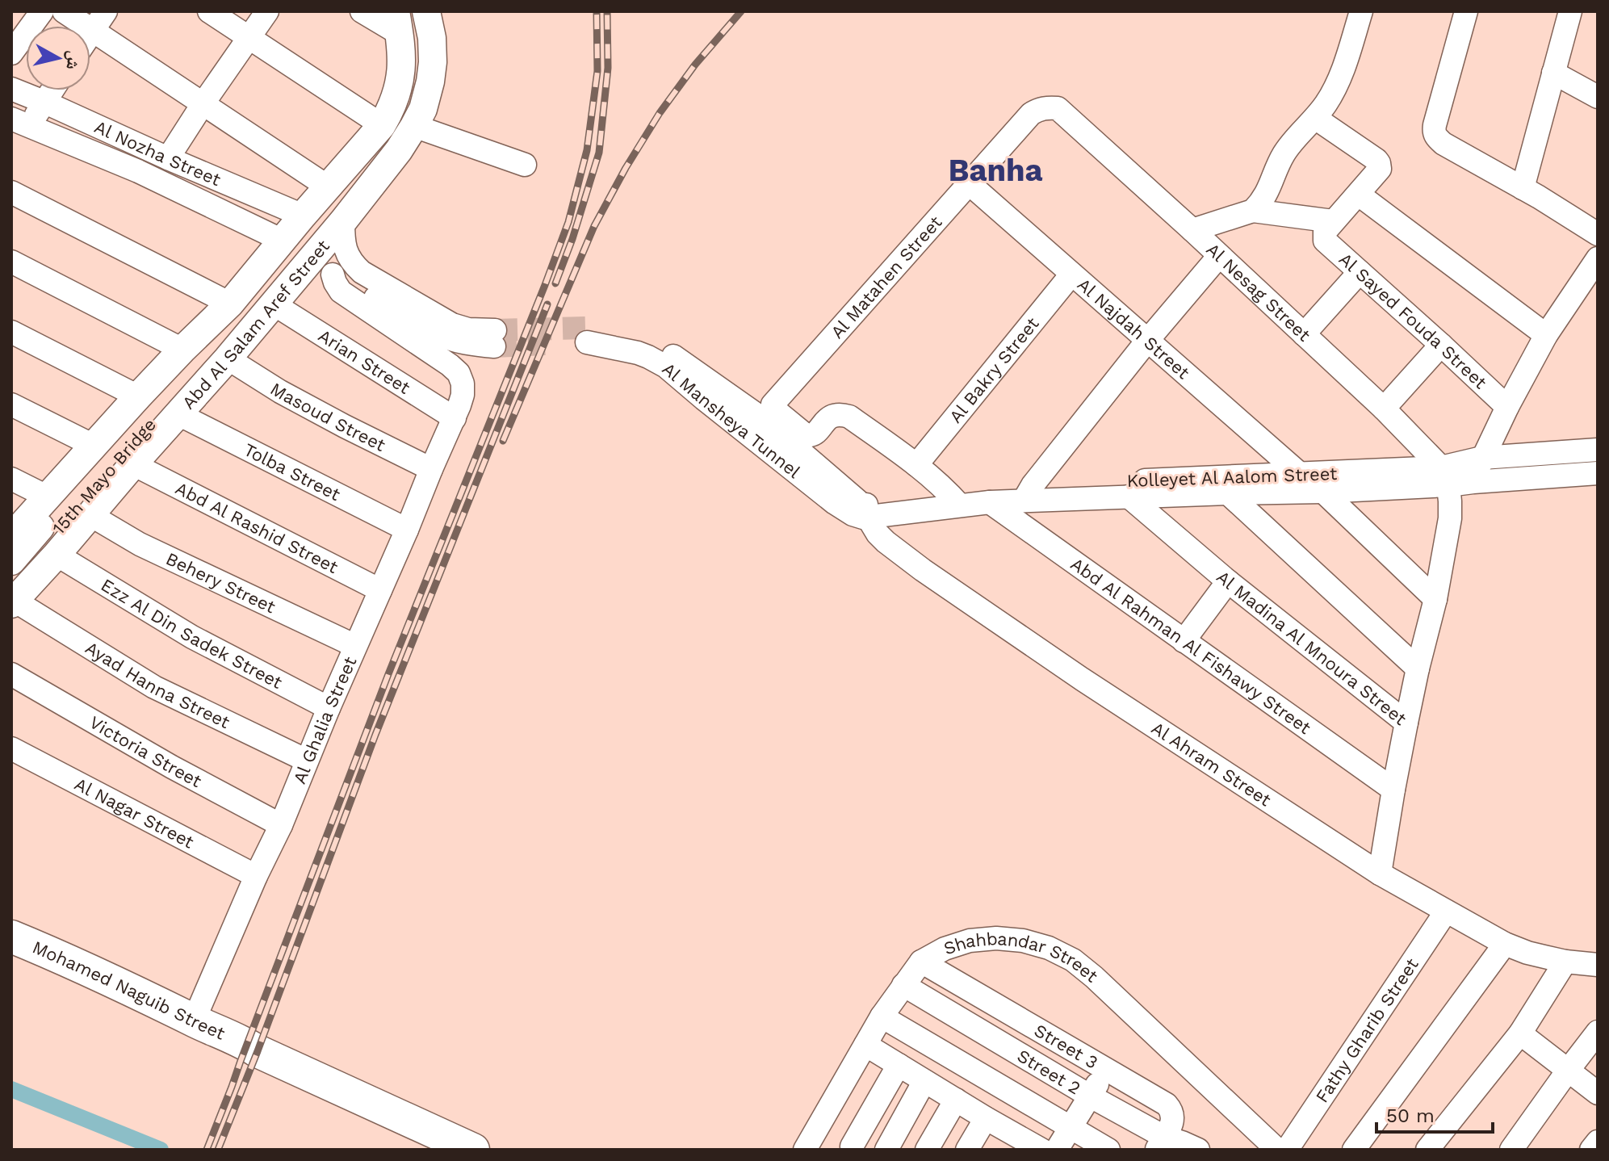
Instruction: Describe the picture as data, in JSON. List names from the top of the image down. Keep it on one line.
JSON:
{"streets":{"highway":["Mohamed Naguib Street"],"main road":["Abd Al Salam Aref Street","15th Mayo Bridge"],"street":["Al Nozha Street","Al Matahen Street","Al Nesag Street","Al Sayed Fouda Street","Al Najdah Street","Arian Street","Al Bakry Street","Masoud Street","Al Mansheya Tunnel","Tolba Street","Kolleyet Al Aalom Street","Abd Al Rashid Street","Behery Street","Ezz Al Din Sadek Street","Abd Al Rahman Al Fishawy Street","Al Madina Al Mnoura Street","Ayad Hanna Street","Al Ghalia Street","Victoria Street","Al Ahram Street","Al Nagar Street","Shahbandar Street","Fathy Gharib Street","Street 3","Street 2"]},"crossings":[["Al Nozha Street","Abd Al Salam Aref Street"],["Al Matahen Street","Al Nesag Street"],["Al Matahen Street","Al Najdah Street"],["Al Matahen Street","Al Bakry Street"],["Al Nesag Street","Kolleyet Al Aalom Street"],["Abd Al Salam Aref Street","Arian Street"],["Abd Al Salam Aref Street","Masoud Street"],["Abd Al Salam Aref Street","Tolba Street"],["Abd Al Salam Aref Street","15th Mayo Bridge"],["Abd Al Salam Aref Street","Abd Al Rashid Street"],["Abd Al Salam Aref Street","Behery Street"],["Abd Al Salam Aref Street","Ezz Al Din Sadek Street"],["Abd Al Salam Aref Street","Ayad Hanna Street"],["Al Najdah Street","Al Bakry Street"],["Al Najdah Street","Kolleyet Al Aalom Street"],["Arian Street","Al Ghalia Street"],["Masoud Street","15th Mayo Bridge"],["Masoud Street","Al Ghalia Street"],["Al Mansheya Tunnel","Kolleyet Al Aalom Street"],["Al Mansheya Tunnel","Al Ahram Street"],["Tolba Street","Al Ghalia Street"],["15th Mayo Bridge","Abd Al Rashid Street"],["15th Mayo Bridge","Ayad Hanna Street"],["Kolleyet Al Aalom Street","Abd Al Rahman Al Fishawy Street"],["Kolleyet Al Aalom Street","Al Madina Al Mnoura Street"],["Kolleyet Al Aalom Street","Al Ahram Street"],["Abd Al Rashid Street","Al Ghalia Street"],["Behery Street","Al Ghalia Street"],["Ezz Al Din Sadek Street","Al Ghalia Street"],["Abd Al Rahman Al Fishawy Street","Al Madina Al Mnoura Street"],["Al Madina Al Mnoura Street","Al Ahram Street"],["Ayad Hanna Street","Al Ghalia Street"],["Al Ghalia Street","Victoria Street"],["Al Ghalia Street","Al Nagar Street"],["Al Ghalia Street","Mohamed Naguib Street"],["Al Ahram Street","Fathy Gharib Street"],["Shahbandar Street","Street 3"],["Shahbandar Street","Street 2"],["Street 3","Street 2"]],"districts":["Banha"],"scale_bar":"50 m","north":"right"}
